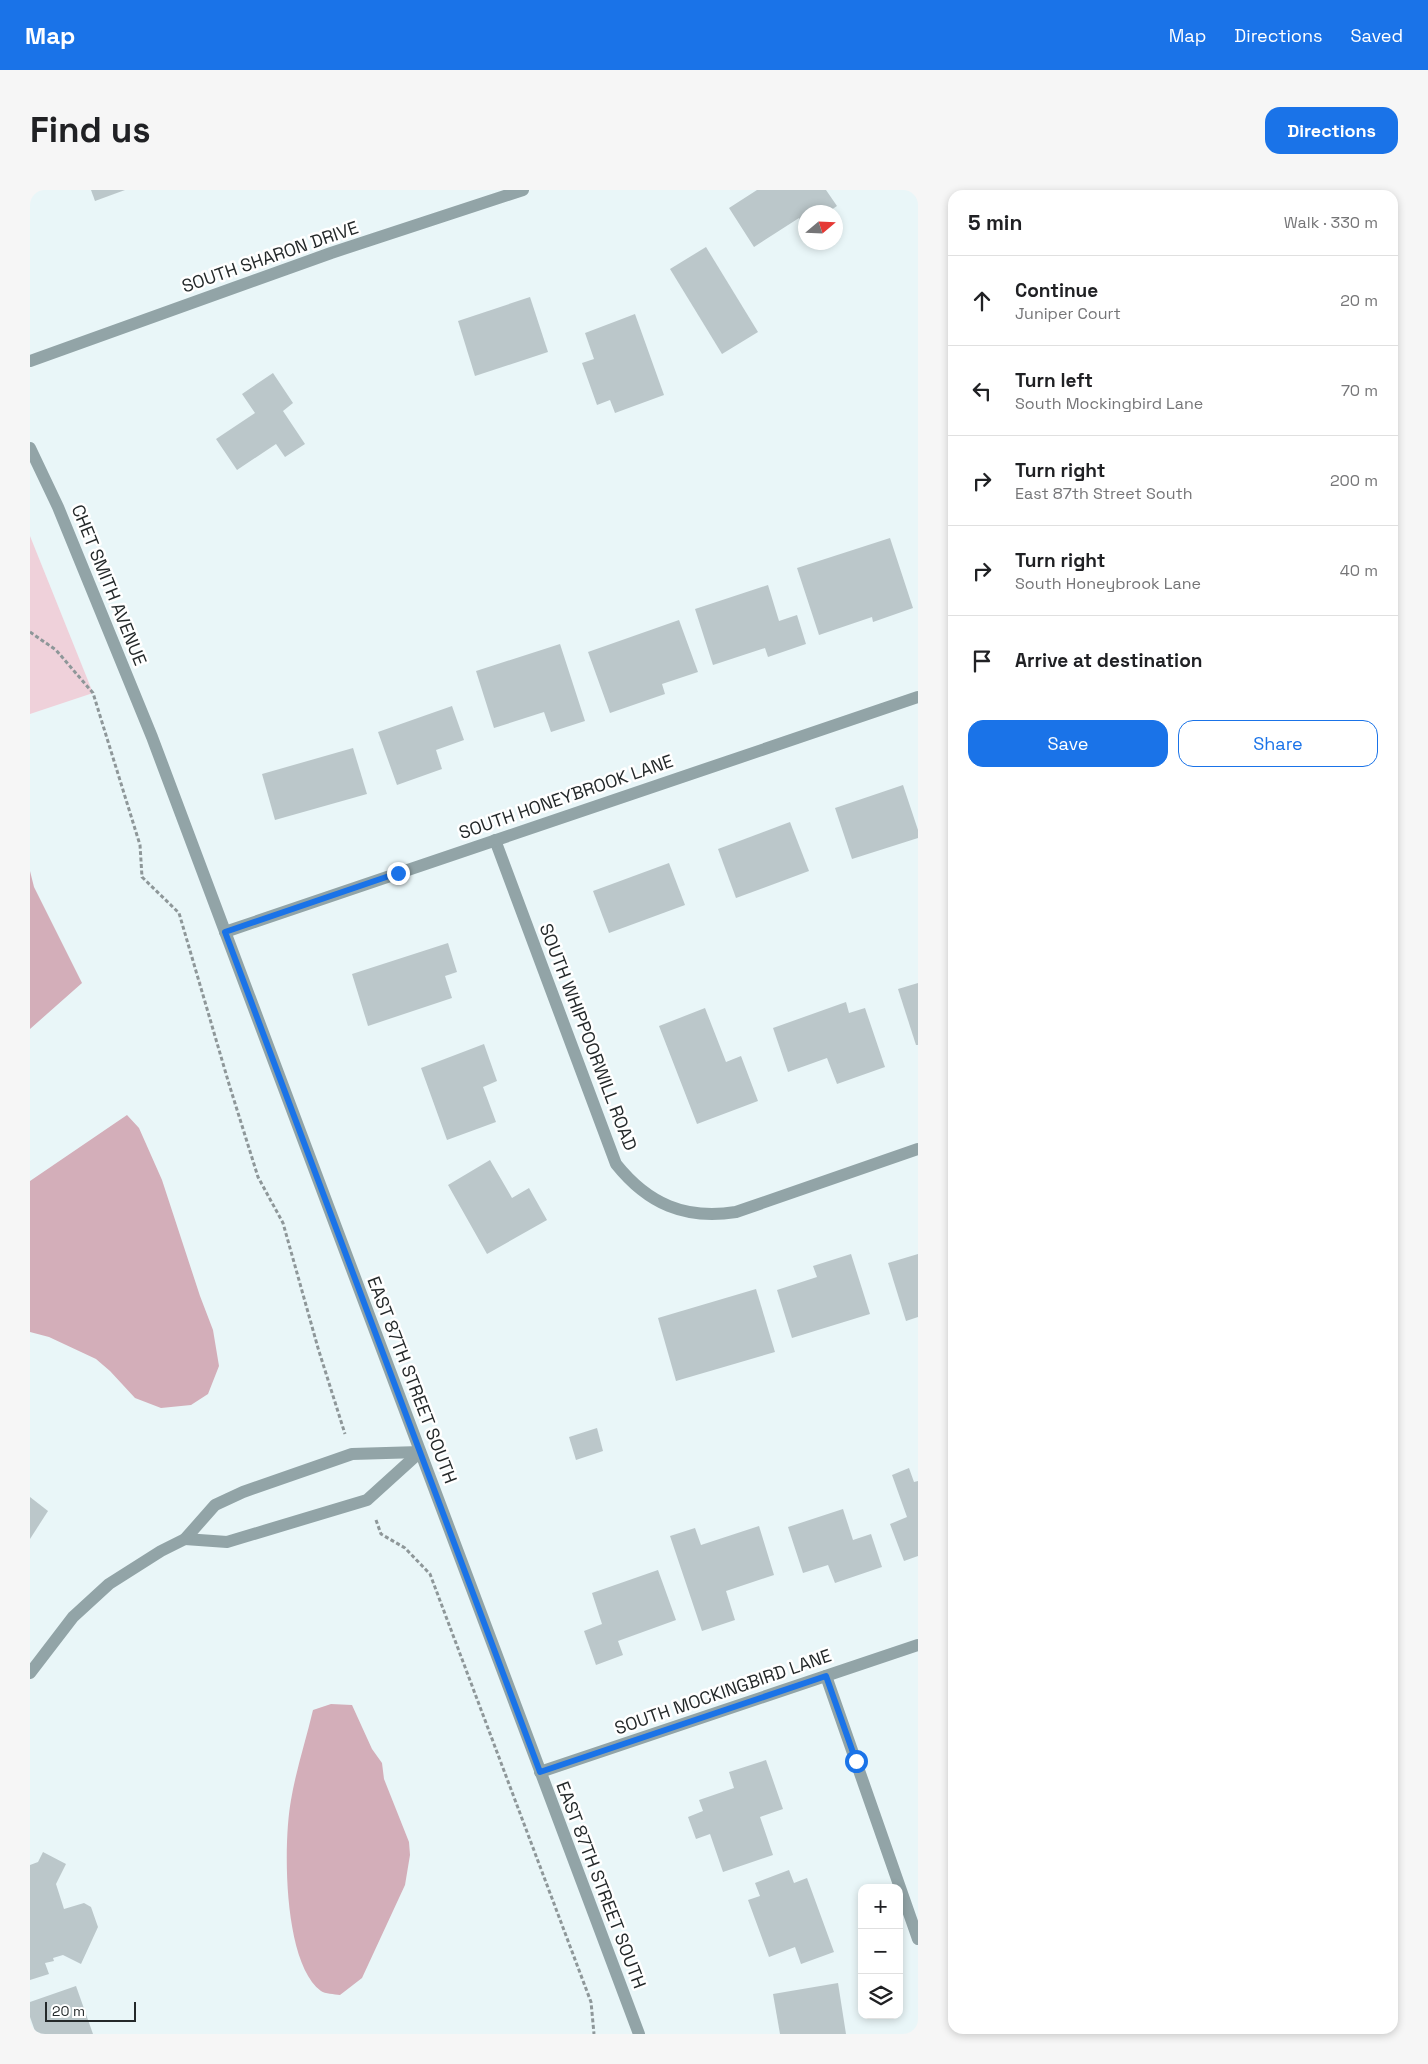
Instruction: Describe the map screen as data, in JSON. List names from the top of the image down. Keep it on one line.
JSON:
{"streets":{"street":["SOUTH SHARON DRIVE","CHET SMITH AVENUE","SOUTH HONEYBROOK LANE","SOUTH WHIPPOORWILL ROAD","EAST 87TH STREET SOUTH","SOUTH MOCKINGBIRD LANE"]},"crossings":[["CHET SMITH AVENUE","EAST 87TH STREET SOUTH"],["SOUTH HONEYBROOK LANE","SOUTH WHIPPOORWILL ROAD"],["SOUTH HONEYBROOK LANE","EAST 87TH STREET SOUTH"],["EAST 87TH STREET SOUTH","SOUTH MOCKINGBIRD LANE"]],"scale_bar":"20 m","north":"right","page":{"header":"Map","nav":["Map","Directions","Saved"],"buttons":["Directions",["Save","Share"]],"title":"Find us","heading":["5 min","Walk · 330 m"],"list":[["Continue","Juniper Court","20 m"],["Turn left","South Mockingbird Lane","70 m"],["Turn right","East 87th Street South","200 m"],["Turn right","South Honeybrook Lane","40 m"],"Arrive at destination"],"map_buttons":["+","−"],"scale":"20 m"}}
